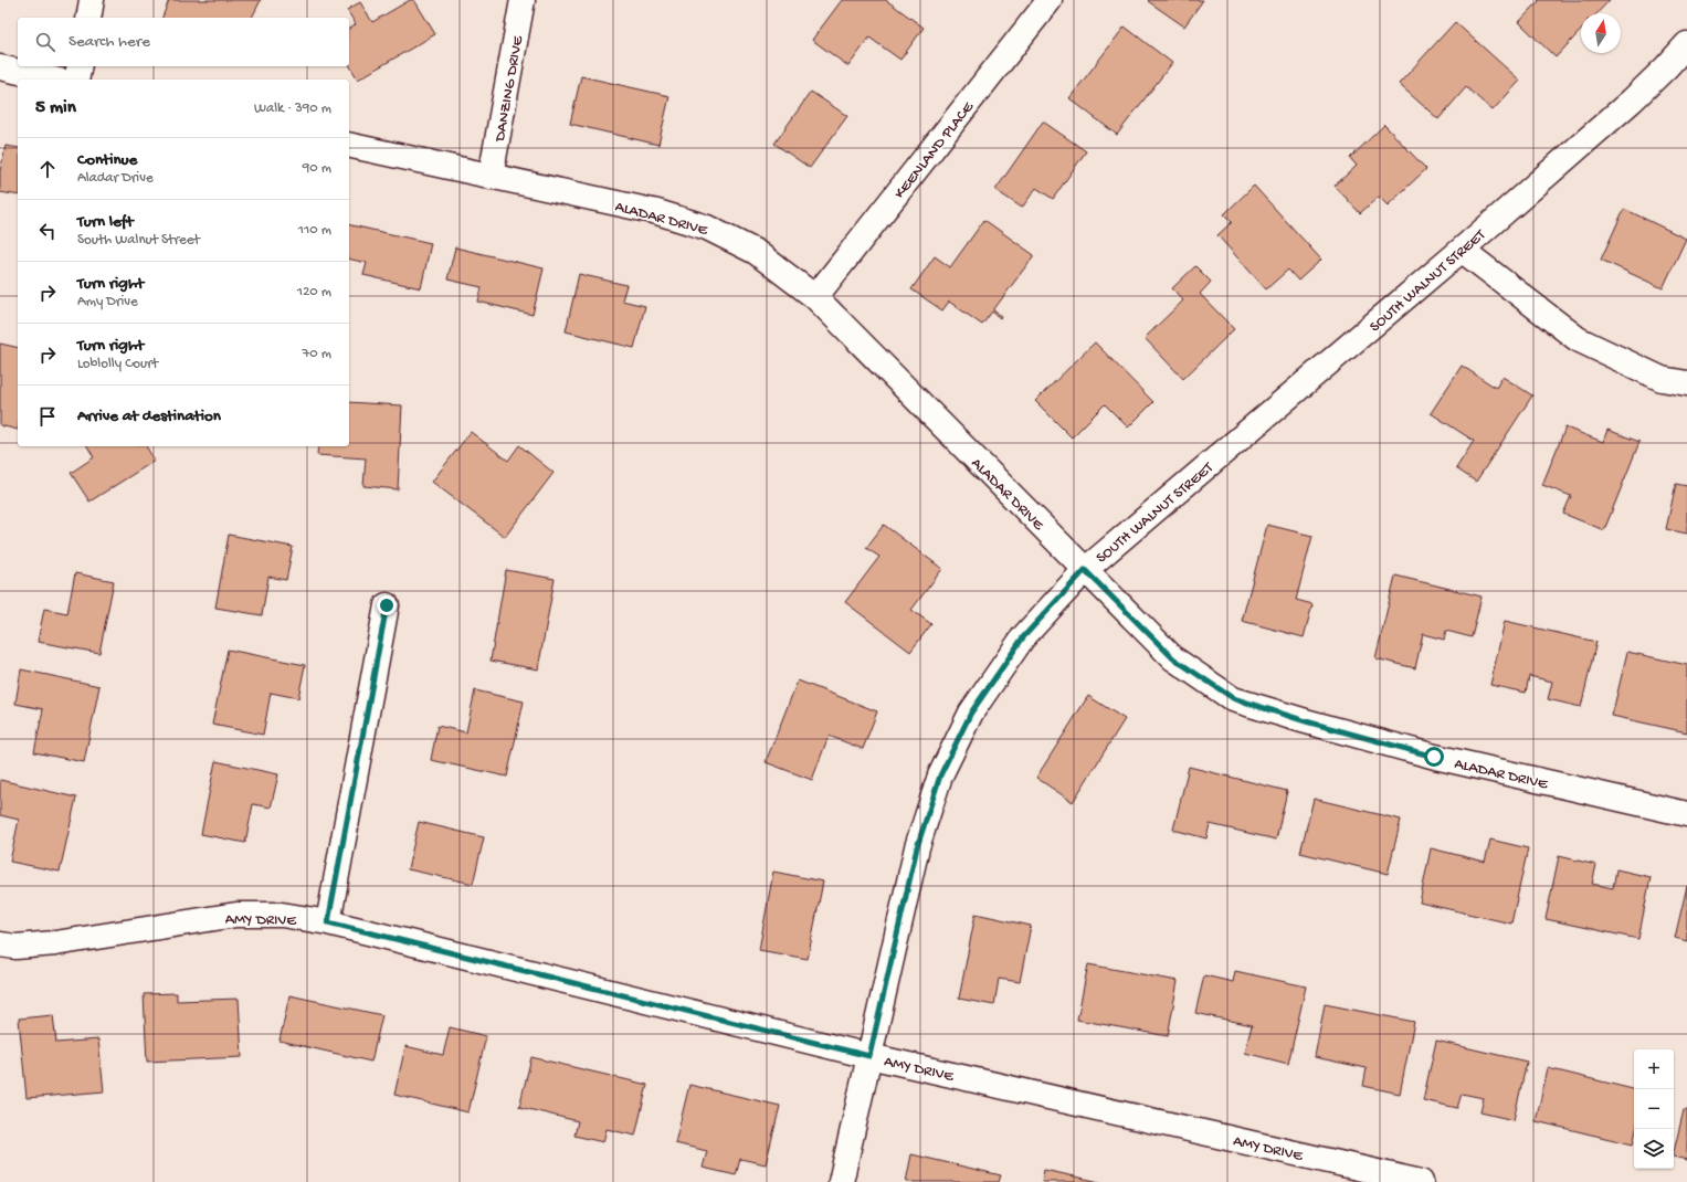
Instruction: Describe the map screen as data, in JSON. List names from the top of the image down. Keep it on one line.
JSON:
{"streets":{"street":["DANZING DRIVE","KEENLAND PLACE","ALADAR DRIVE","SOUTH WALNUT STREET","AMY DRIVE"]},"crossings":[["DANZING DRIVE","ALADAR DRIVE"],["KEENLAND PLACE","ALADAR DRIVE"],["ALADAR DRIVE","SOUTH WALNUT STREET"],["SOUTH WALNUT STREET","AMY DRIVE"]],"north":"top","page":{"search":"Search here","heading":["5 min","Walk · 390 m"],"list":[["Continue","Aladar Drive","90 m"],["Turn left","South Walnut Street","110 m"],["Turn right","Amy Drive","120 m"],["Turn right","Loblolly Court","70 m"],"Arrive at destination"],"map_buttons":["+","−"]}}
